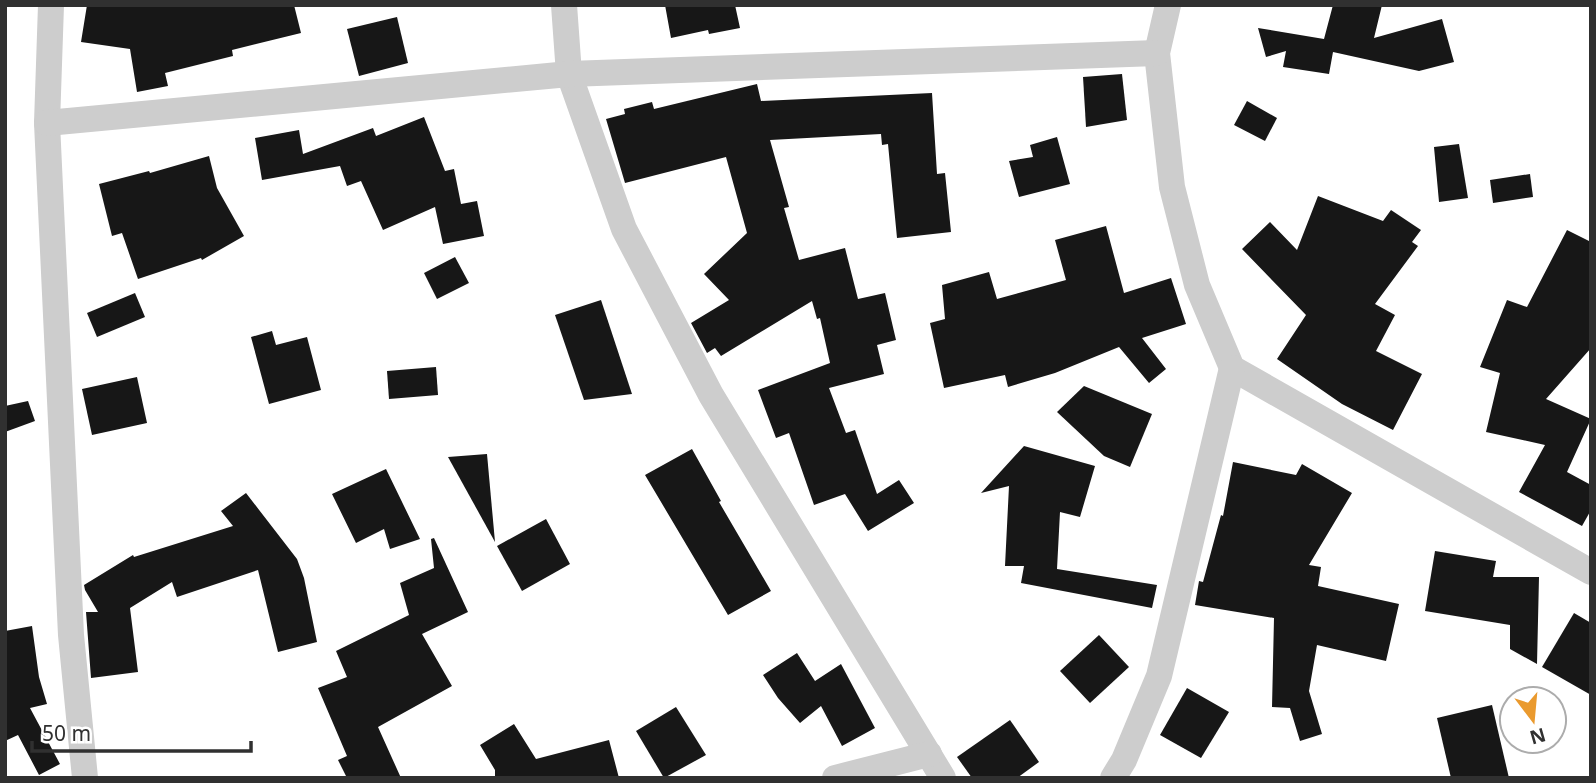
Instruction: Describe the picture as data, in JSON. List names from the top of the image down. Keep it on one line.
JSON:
{"scale_bar":"50 m","north":"bottom"}
